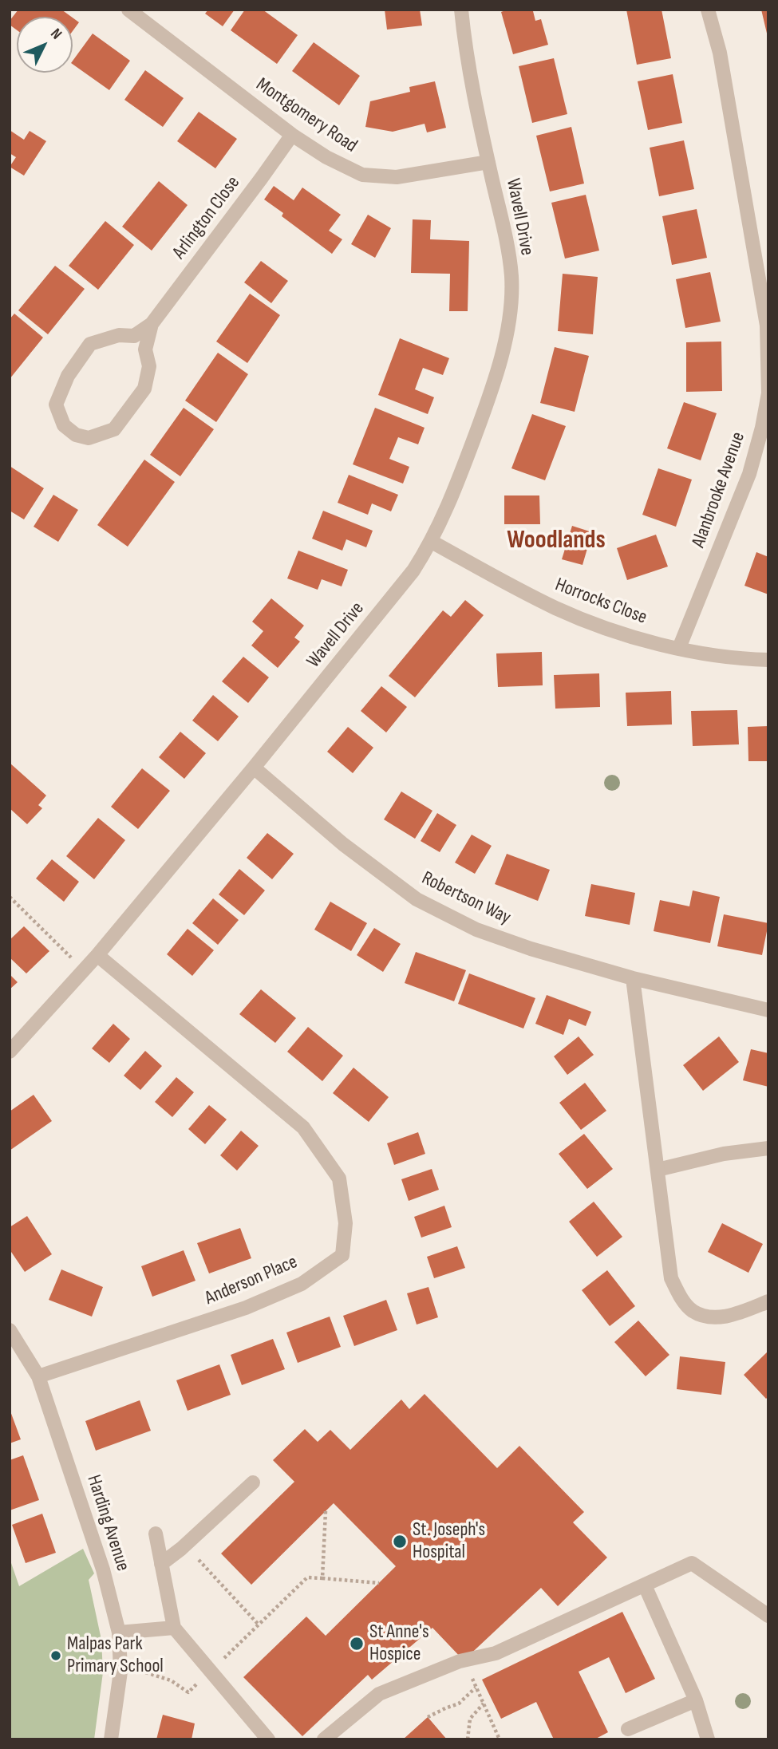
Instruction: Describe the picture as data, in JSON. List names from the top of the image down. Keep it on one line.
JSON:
{"streets":{"street":["Montgomery Road","Wavell Drive","Arlington Close","Alanbrooke Avenue","Horrocks Close","Robertson Way","Anderson Place","Harding Avenue"]},"crossings":[["Montgomery Road","Wavell Drive"],["Montgomery Road","Arlington Close"],["Wavell Drive","Horrocks Close"],["Wavell Drive","Robertson Way"],["Wavell Drive","Anderson Place"],["Alanbrooke Avenue","Horrocks Close"],["Anderson Place","Harding Avenue"]],"districts":["Woodlands"],"places":["St. Joseph's Hospital","St Anne's Hospice","Malpas Park Primary School"],"north":"top right"}
